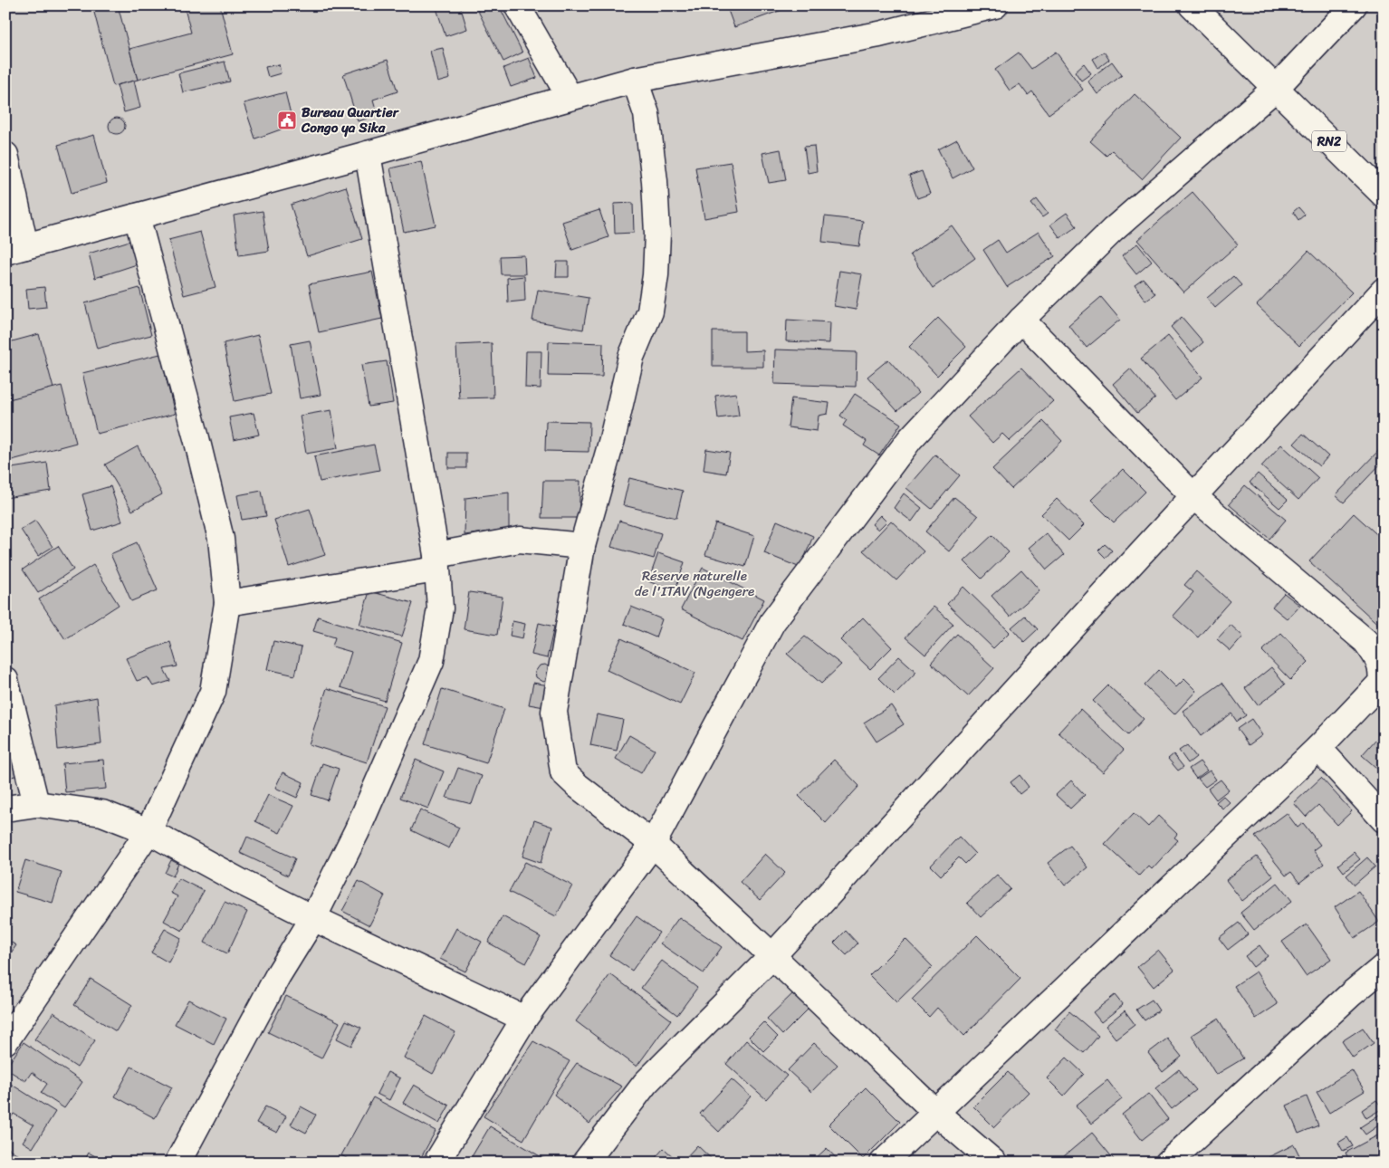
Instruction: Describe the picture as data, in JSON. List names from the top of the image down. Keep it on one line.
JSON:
{"streets":{"main road":["RN2"]},"parks":["Réserve naturelle de l'ITAV (Ngengere"],"places":{"public building":["Bureau Quartier Congo ya Sika"]}}
